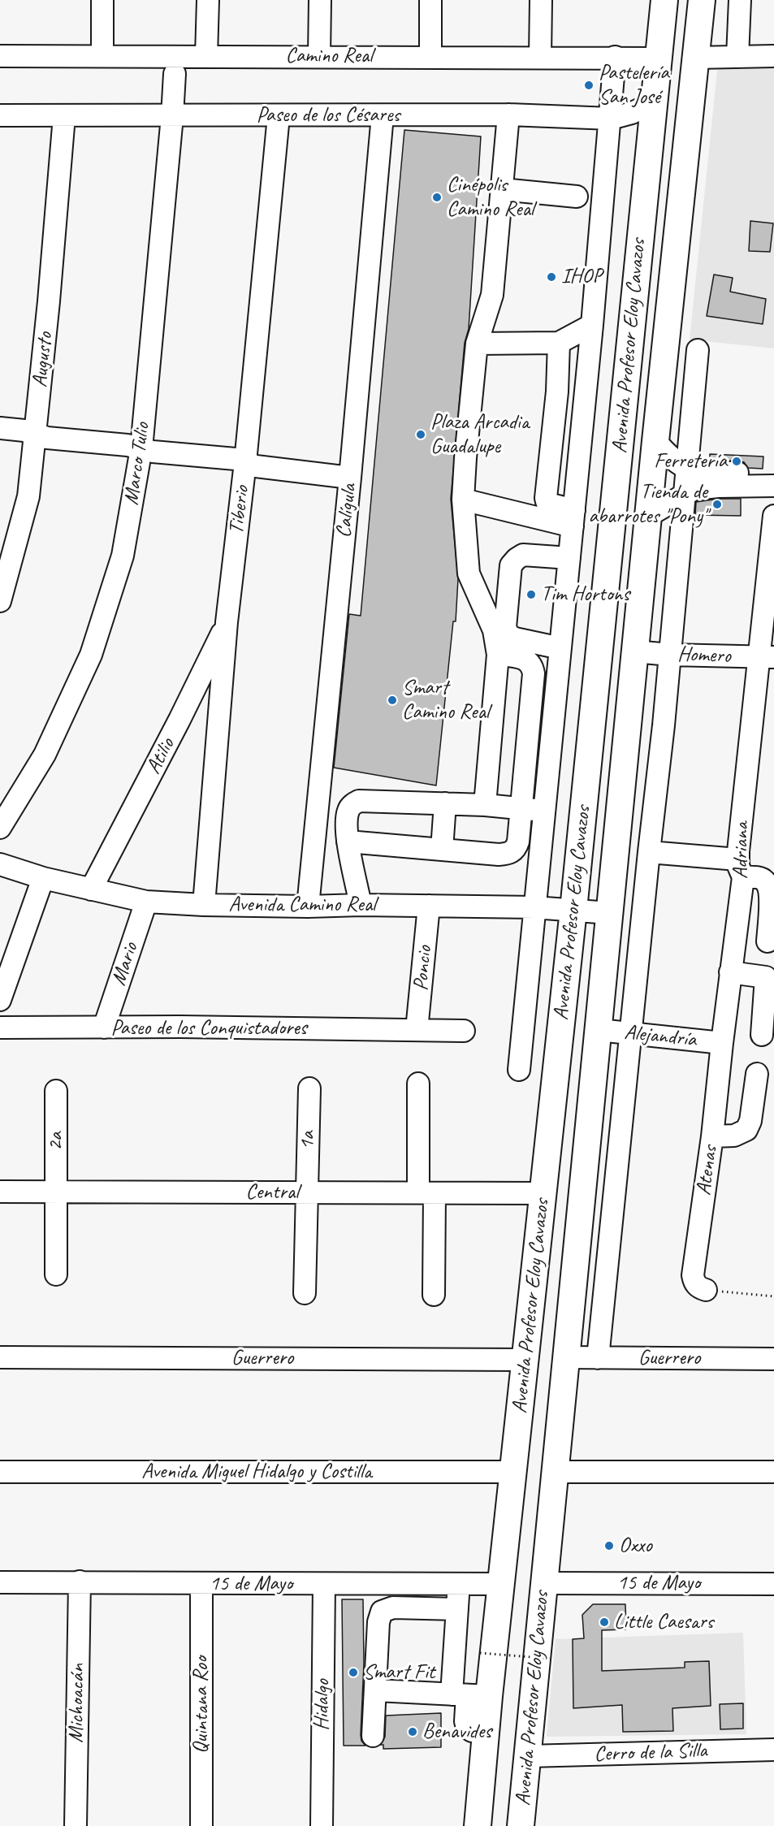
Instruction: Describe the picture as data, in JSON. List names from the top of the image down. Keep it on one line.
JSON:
{"streets":{"main road":["Avenida Profesor Eloy Cavazos"],"street":["Camino Real","Paseo de los Césares","Augusto","Marco Tulio","Tiberio","Calígula","Homero","Atilio","Adriana","Avenida Camino Real","Mario","Poncio","Paseo de los Conquistadores","Alejandría","1a","2a","Atenas","Central","Guerrero","Avenida Miguel Hidalgo y Costilla","15 de Mayo","Michoacán","Quintana Roo","Hidalgo","Cerro de la Silla"]},"crossings":[["Camino Real","Avenida Profesor Eloy Cavazos"],["Paseo de los Césares","Avenida Profesor Eloy Cavazos"],["Paseo de los Césares","Augusto"],["Paseo de los Césares","Marco Tulio"],["Paseo de los Césares","Tiberio"],["Paseo de los Césares","Calígula"],["Avenida Profesor Eloy Cavazos","Homero"],["Avenida Profesor Eloy Cavazos","Avenida Camino Real"],["Avenida Profesor Eloy Cavazos","Alejandría"],["Avenida Profesor Eloy Cavazos","Central"],["Avenida Profesor Eloy Cavazos","Guerrero"],["Avenida Profesor Eloy Cavazos","Avenida Miguel Hidalgo y Costilla"],["Avenida Profesor Eloy Cavazos","15 de Mayo"],["Avenida Profesor Eloy Cavazos","Cerro de la Silla"],["Tiberio","Atilio"],["Tiberio","Avenida Camino Real"],["Calígula","Avenida Camino Real"],["Homero","Adriana"],["Atilio","Avenida Camino Real"],["Adriana","Alejandría"],["Adriana","Atenas"],["Avenida Camino Real","Mario"],["Avenida Camino Real","Poncio"],["Mario","Paseo de los Conquistadores"],["Poncio","Paseo de los Conquistadores"],["Alejandría","Atenas"],["1a","Central"],["2a","Central"],["15 de Mayo","Michoacán"],["15 de Mayo","Quintana Roo"],["15 de Mayo","Hidalgo"]],"places":["Pastelería San José","Cinépolis Camino Real","IHOP","Plaza Arcadia Guadalupe","Ferretería","Tienda de abarrotes \"Pony\"","Tim Hortons","Smart Camino Real","Oxxo","Little Caesars","Smart Fit","Benavides"]}
